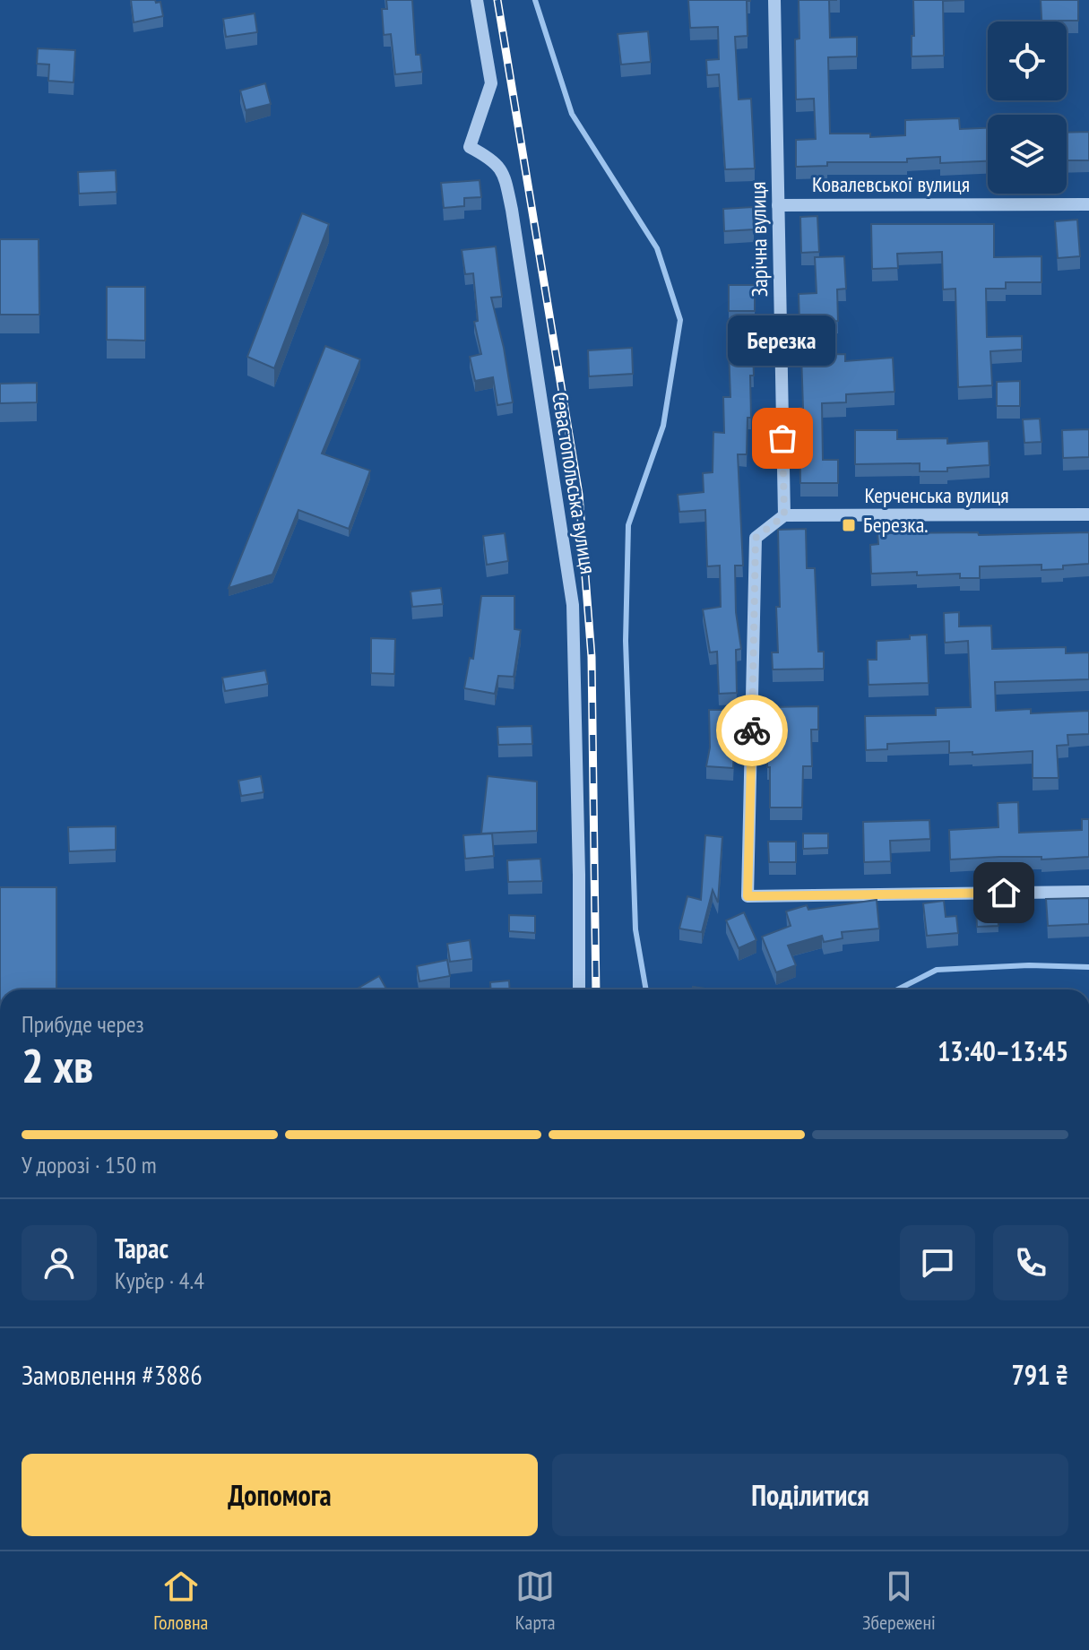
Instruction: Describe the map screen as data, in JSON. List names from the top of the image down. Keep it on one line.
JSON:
{"streets":{"street":["Ковалевської вулиця","Зарічна вулиця","Севастопольська вулиця","Керченська вулиця"]},"crossings":[["Ковалевської вулиця","Зарічна вулиця"],["Зарічна вулиця","Керченська вулиця"]],"places":{"other":["Березка"],"transit":["Березка."]},"page":{"bubble":"Березка","heading":["2 хв","Прибуде через","13:40–13:45"],"panel":["Тарас","Кур’єр · 4.4","Замовлення #3886","791 ₴"],"bar":"У дорозі · 150 m","buttons":["Допомога","Поділитися"],"tabs":["Головна","Карта","Збережені"]}}
